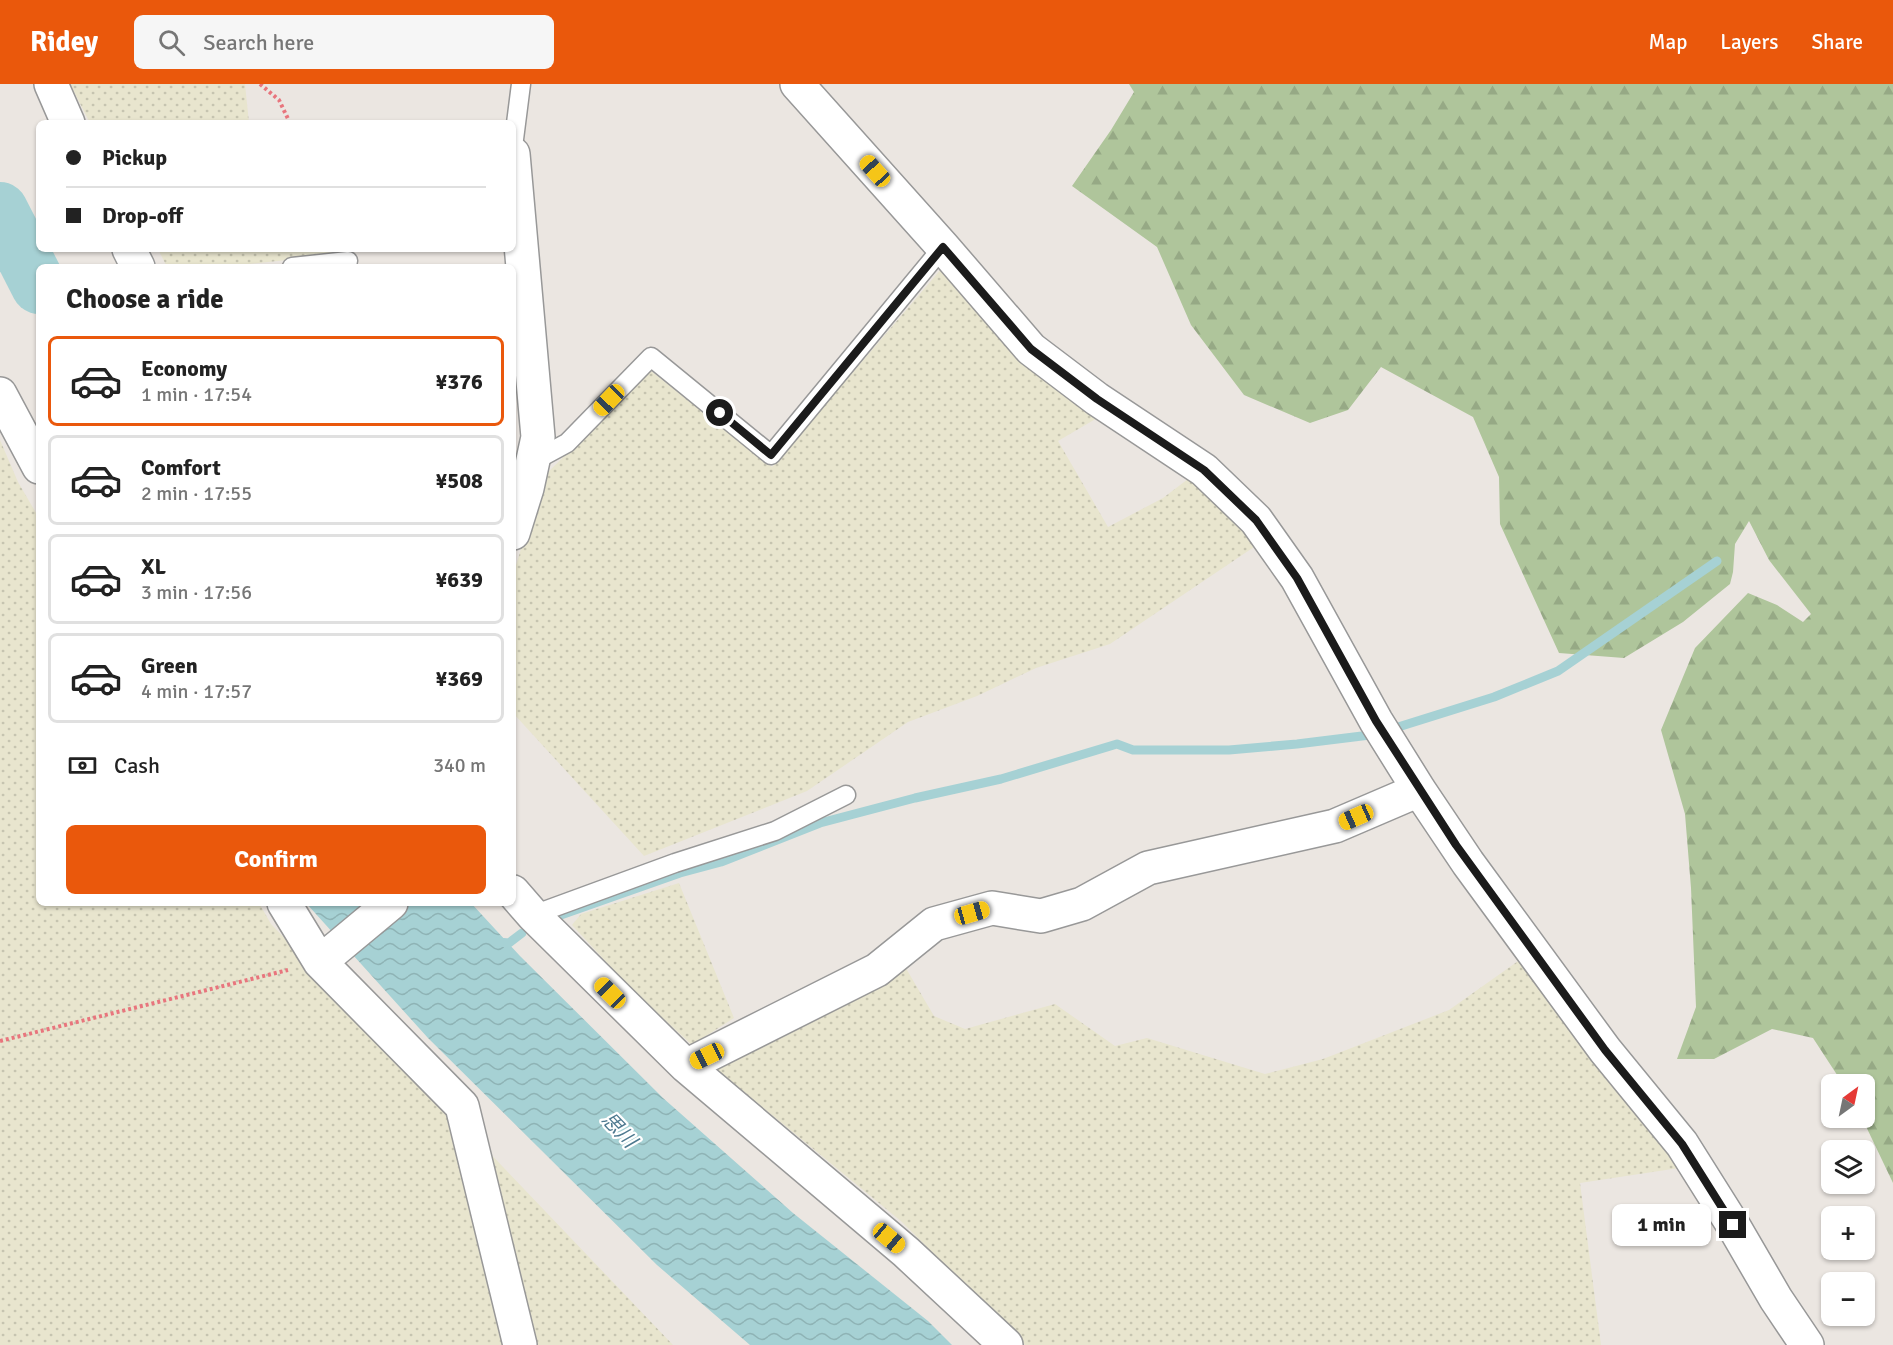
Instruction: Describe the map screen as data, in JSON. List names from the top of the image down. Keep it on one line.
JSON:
{"water":["思川"],"north":"top right","page":{"header":"Ridey","search":"Search here","nav":["Map","Layers","Share"],"banner":["Pickup","Drop-off"],"heading":"Choose a ride","list":[{"name":"Economy","note":"1 min · 17:54","value":"¥376"},{"name":"Comfort","note":"2 min · 17:55","value":"¥508"},{"name":"XL","note":"3 min · 17:56","value":"¥639"},{"name":"Green","note":"4 min · 17:57","value":"¥369"}],"pay":["Cash","340 m"],"buttons":"Confirm","map_buttons":["+","−"],"bubble":"1 min"}}
